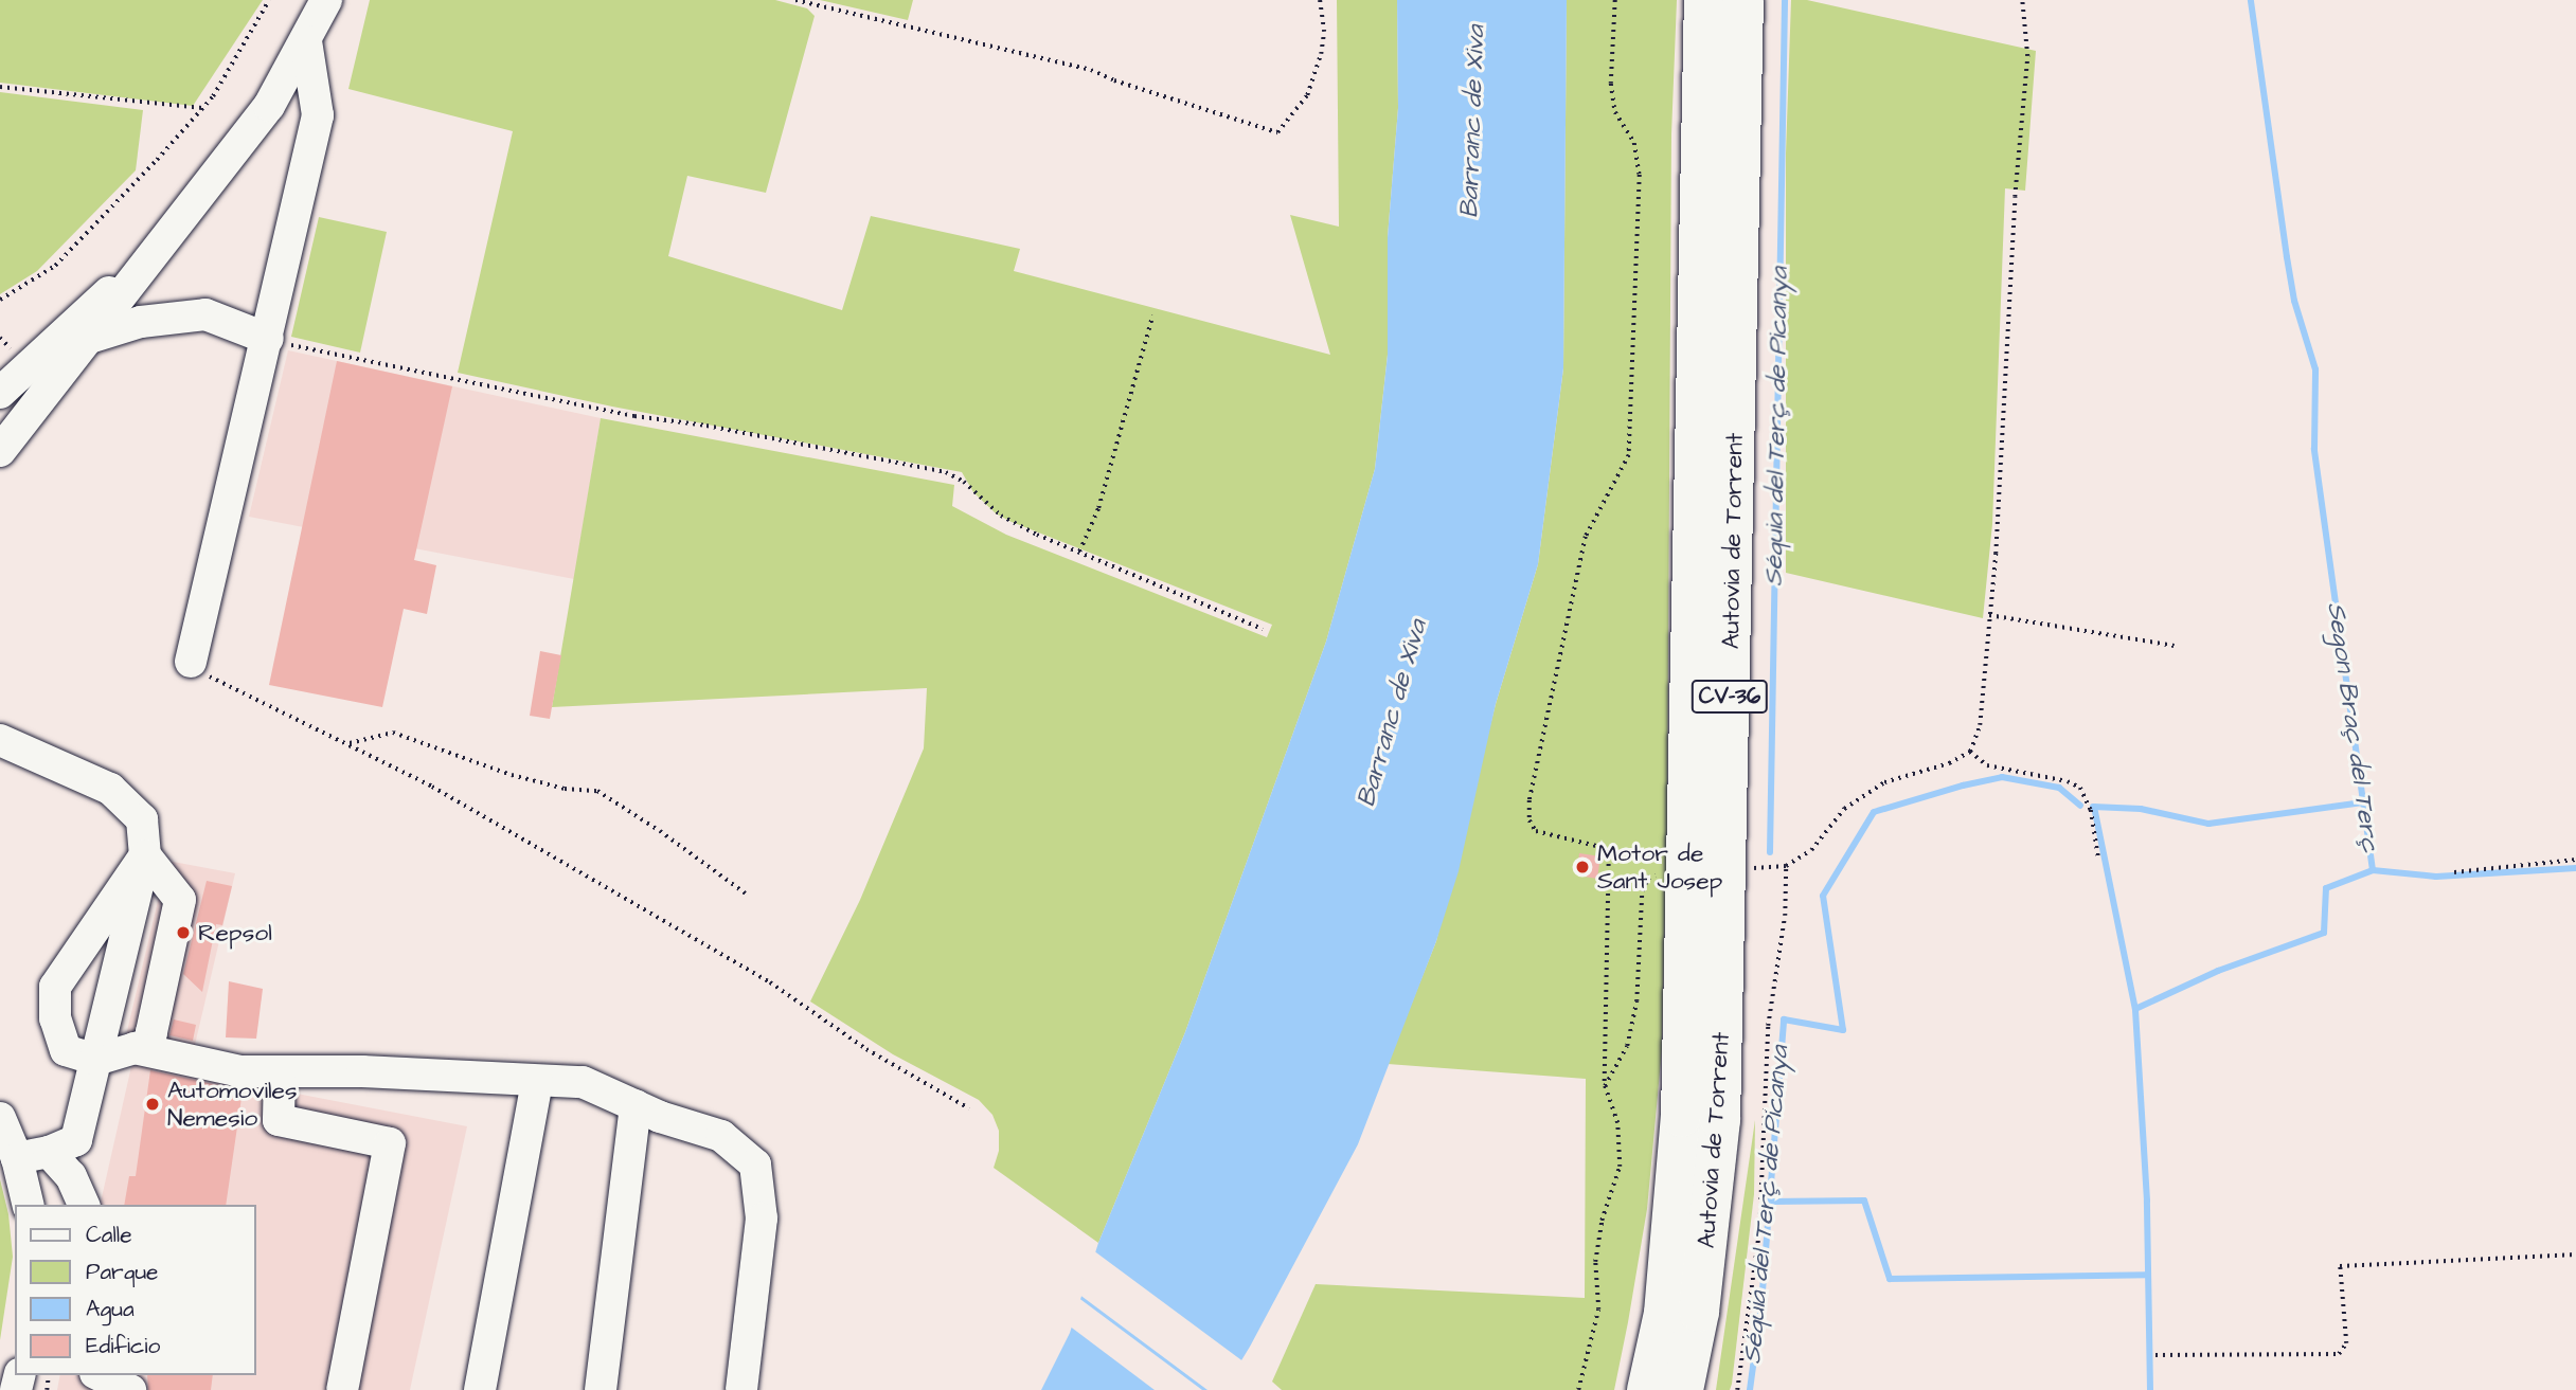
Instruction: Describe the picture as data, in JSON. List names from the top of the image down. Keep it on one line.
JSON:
{"streets":{"highway":["Autovia de Torrent","CV-36"]},"water":["Barranc de Xiva","Séquia del Terç de Picanya","Segon Braç del Terç"],"places":["Motor de Sant Josep","Repsol","Automoviles Nemesio"],"legend":["Calle","Parque","Agua","Edificio"]}
